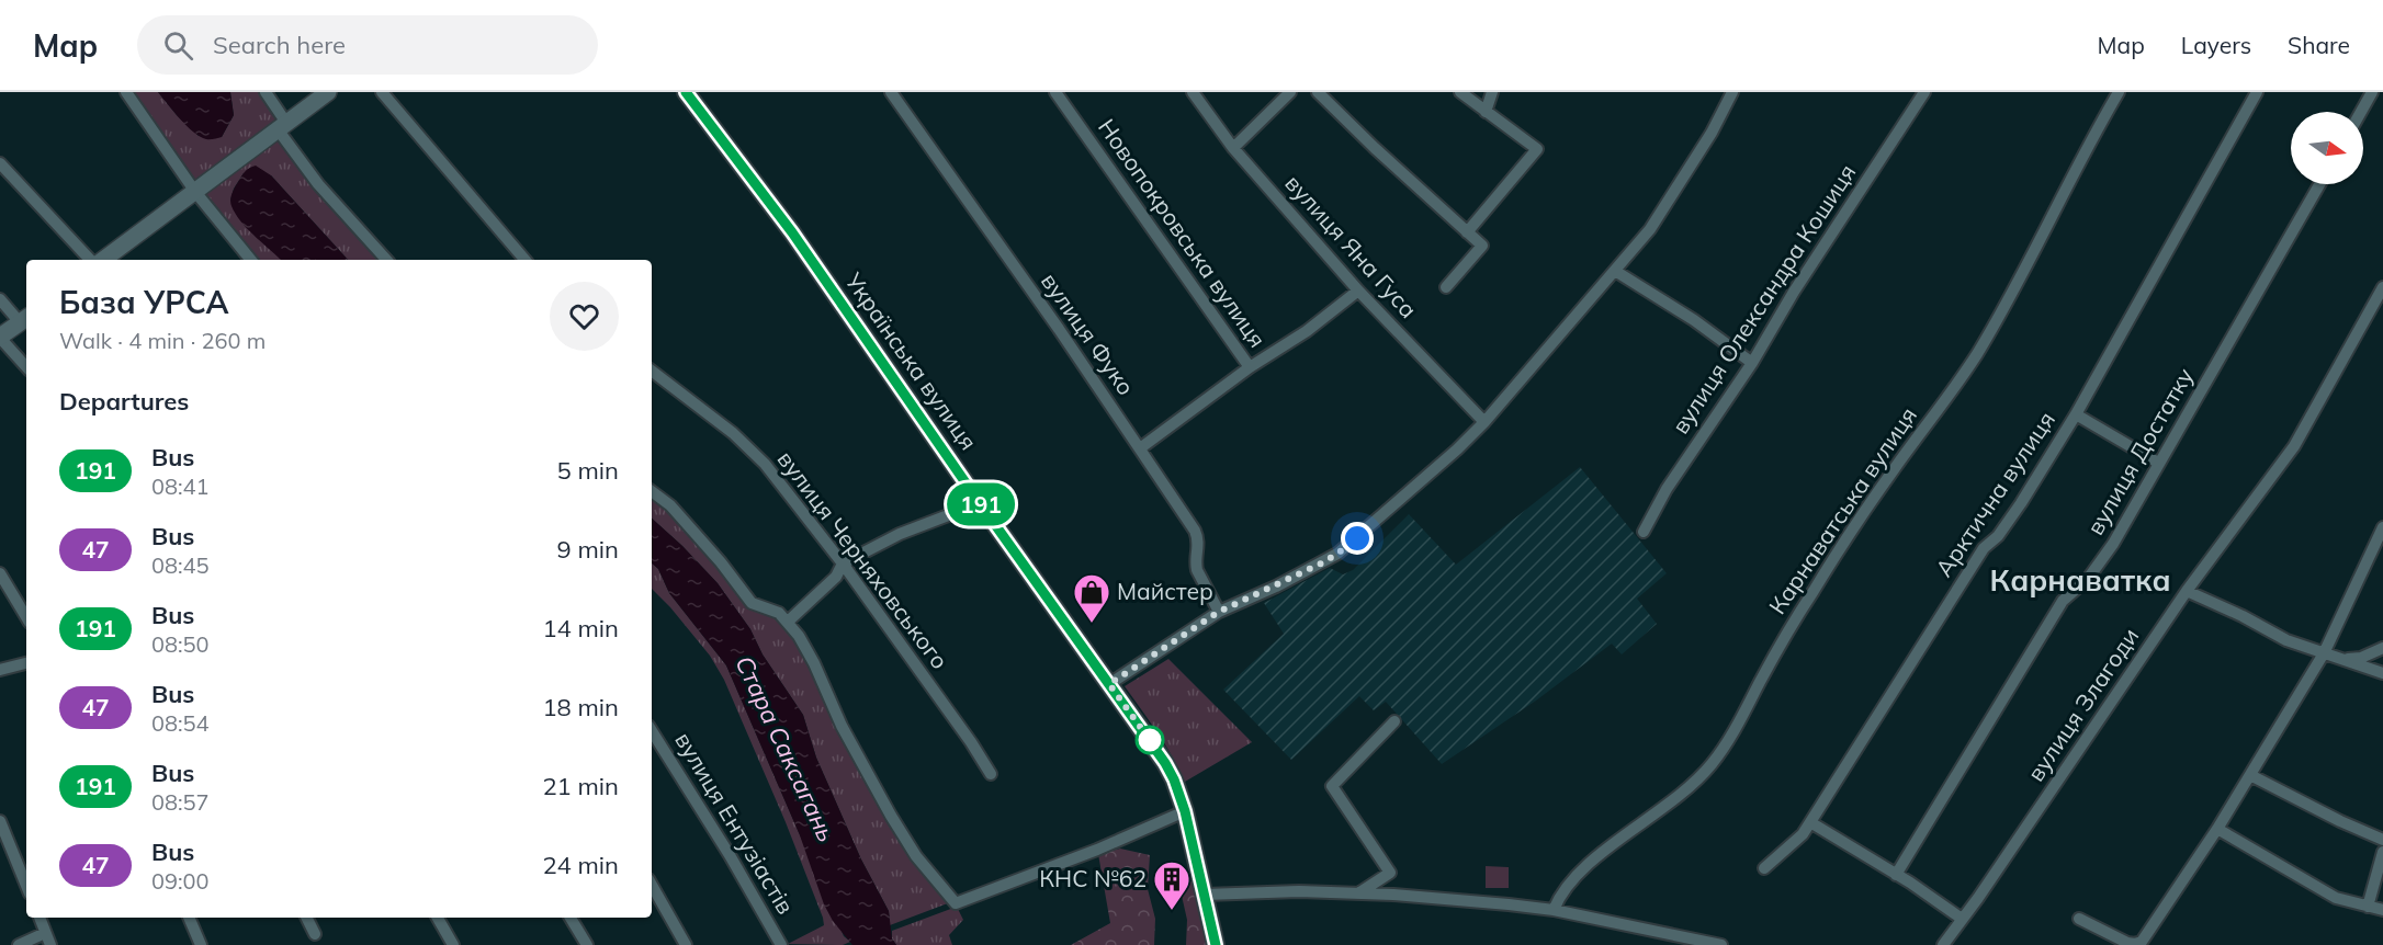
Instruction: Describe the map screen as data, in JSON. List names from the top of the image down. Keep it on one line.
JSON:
{"streets":{"street":["Новопокровська вулиця","вулиця Яна Гуса","вулиця Олександра Кошиця","вулиця Фуко","Українська вулиця","вулиця Достатку","Арктична вулиця","Карнаватська вулиця","вулиця Черняховського","вулиця Злагоди","вулиця Ентузіастів"]},"districts":["Карнаватка"],"water":["Стара Саксагань"],"places":{"shop":["Майстер"],"building":["КНС №62"]},"lines":["bus line 191"],"north":"right","page":{"header":"Map","search":"Search here","nav":["Map","Layers","Share"],"on_map":"191","heading":[["База УРСА","Walk · 4 min · 260 m"],"Departures"],"list":[{"mark":"191","name":"Bus","note":"08:41","value":"5 min"},{"mark":"47","name":"Bus","note":"08:45","value":"9 min"},{"mark":"191","name":"Bus","note":"08:50","value":"14 min"},{"mark":"47","name":"Bus","note":"08:54","value":"18 min"},{"mark":"191","name":"Bus","note":"08:57","value":"21 min"},{"mark":"47","name":"Bus","note":"09:00","value":"24 min"}]}}
